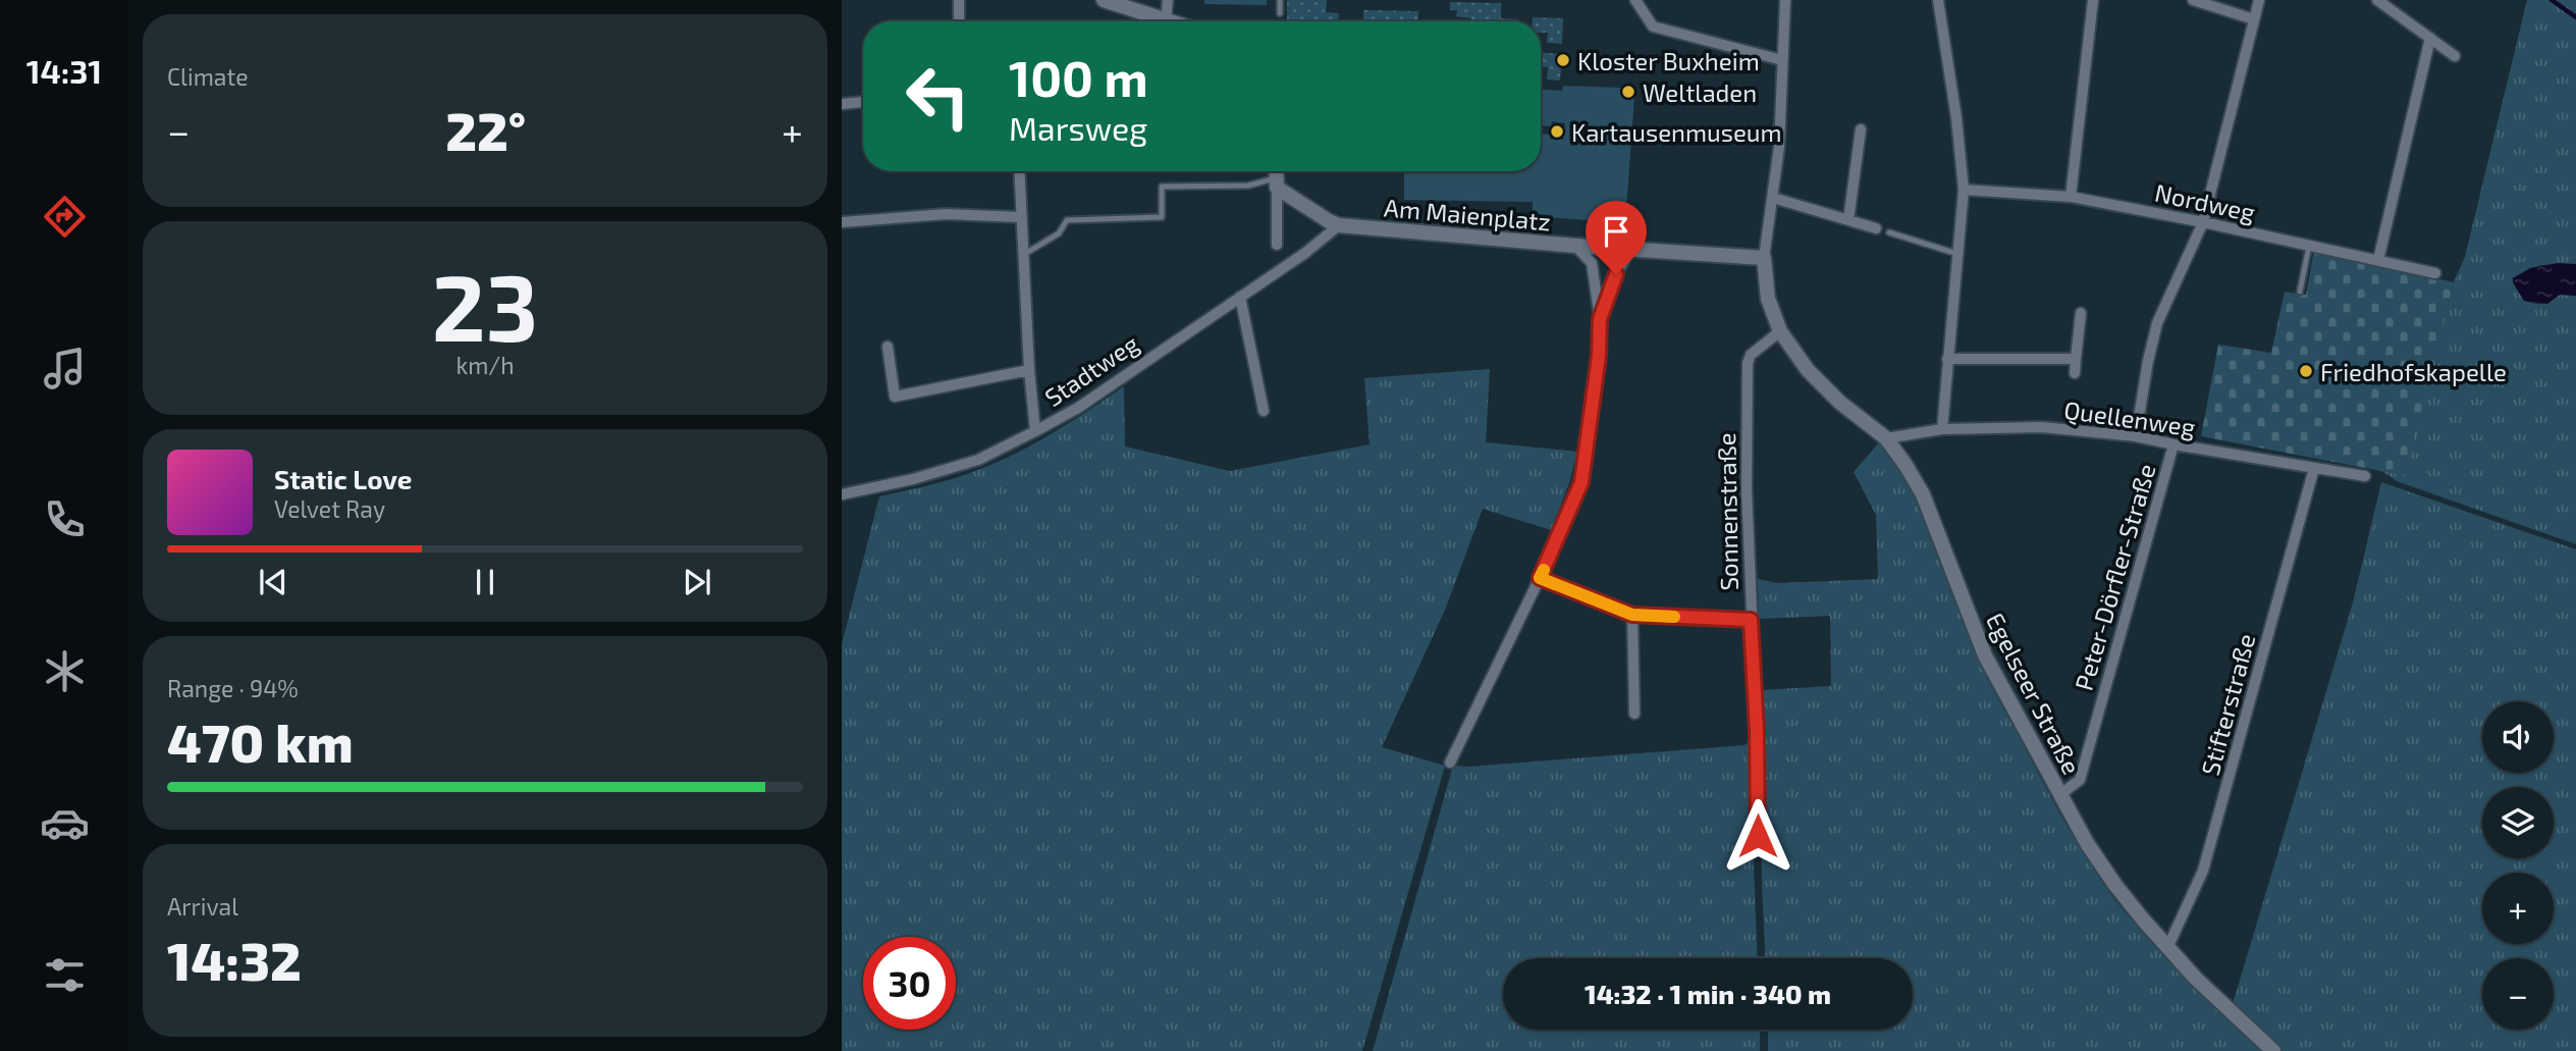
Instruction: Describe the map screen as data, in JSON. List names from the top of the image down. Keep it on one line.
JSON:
{"streets":{"street":["Nordweg","Am Maienplatz","Stadtweg","Quellenweg","Sonnenstraße","Peter-Dörfler-Straße","Egelseer Straße","Stifterstraße"]},"crossings":[["Am Maienplatz","Stadtweg"],["Am Maienplatz","Egelseer Straße"],["Quellenweg","Peter-Dörfler-Straße"],["Quellenweg","Egelseer Straße"],["Quellenweg","Stifterstraße"],["Sonnenstraße","Egelseer Straße"],["Peter-Dörfler-Straße","Egelseer Straße"],["Egelseer Straße","Stifterstraße"]],"places":["Kloster Buxheim","Weltladen","Kartausenmuseum","Friedhofskapelle"],"page":{"tabs":"14:31","tile":["Climate",["23","km/h"],["Range · 94%","470 km"],["Arrival","14:32"]],"turn":["100 m","Marsweg"],"heat":["−","22°","+"],"song":["Static Love","Velvet Ray"],"map_buttons":["+","−"],"limit":"30","trip":"14:32 · 1 min · 340 m"}}
